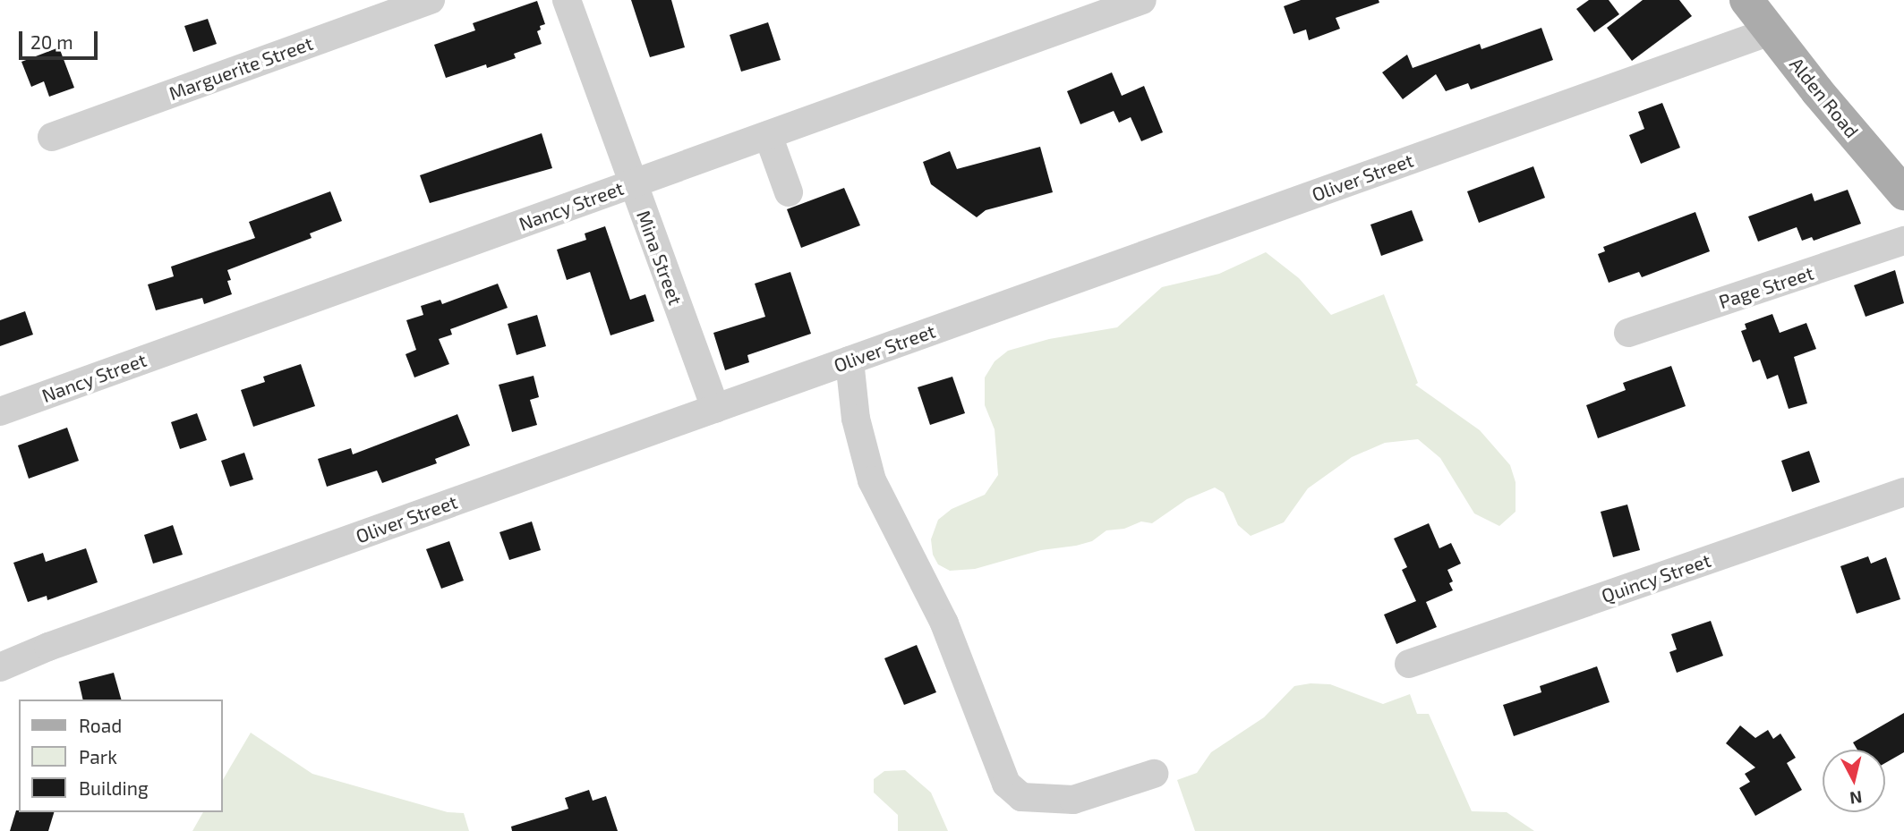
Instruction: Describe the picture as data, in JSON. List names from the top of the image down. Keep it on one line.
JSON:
{"streets":{"main road":["Alden Road"],"street":["Marguerite Street","Oliver Street","Nancy Street","Mina Street","Page Street","Quincy Street"]},"crossings":[["Alden Road","Oliver Street"],["Oliver Street","Mina Street"],["Nancy Street","Mina Street"]],"legend":["Road","Park","Building"],"scale_bar":"20 m","north":"bottom"}
